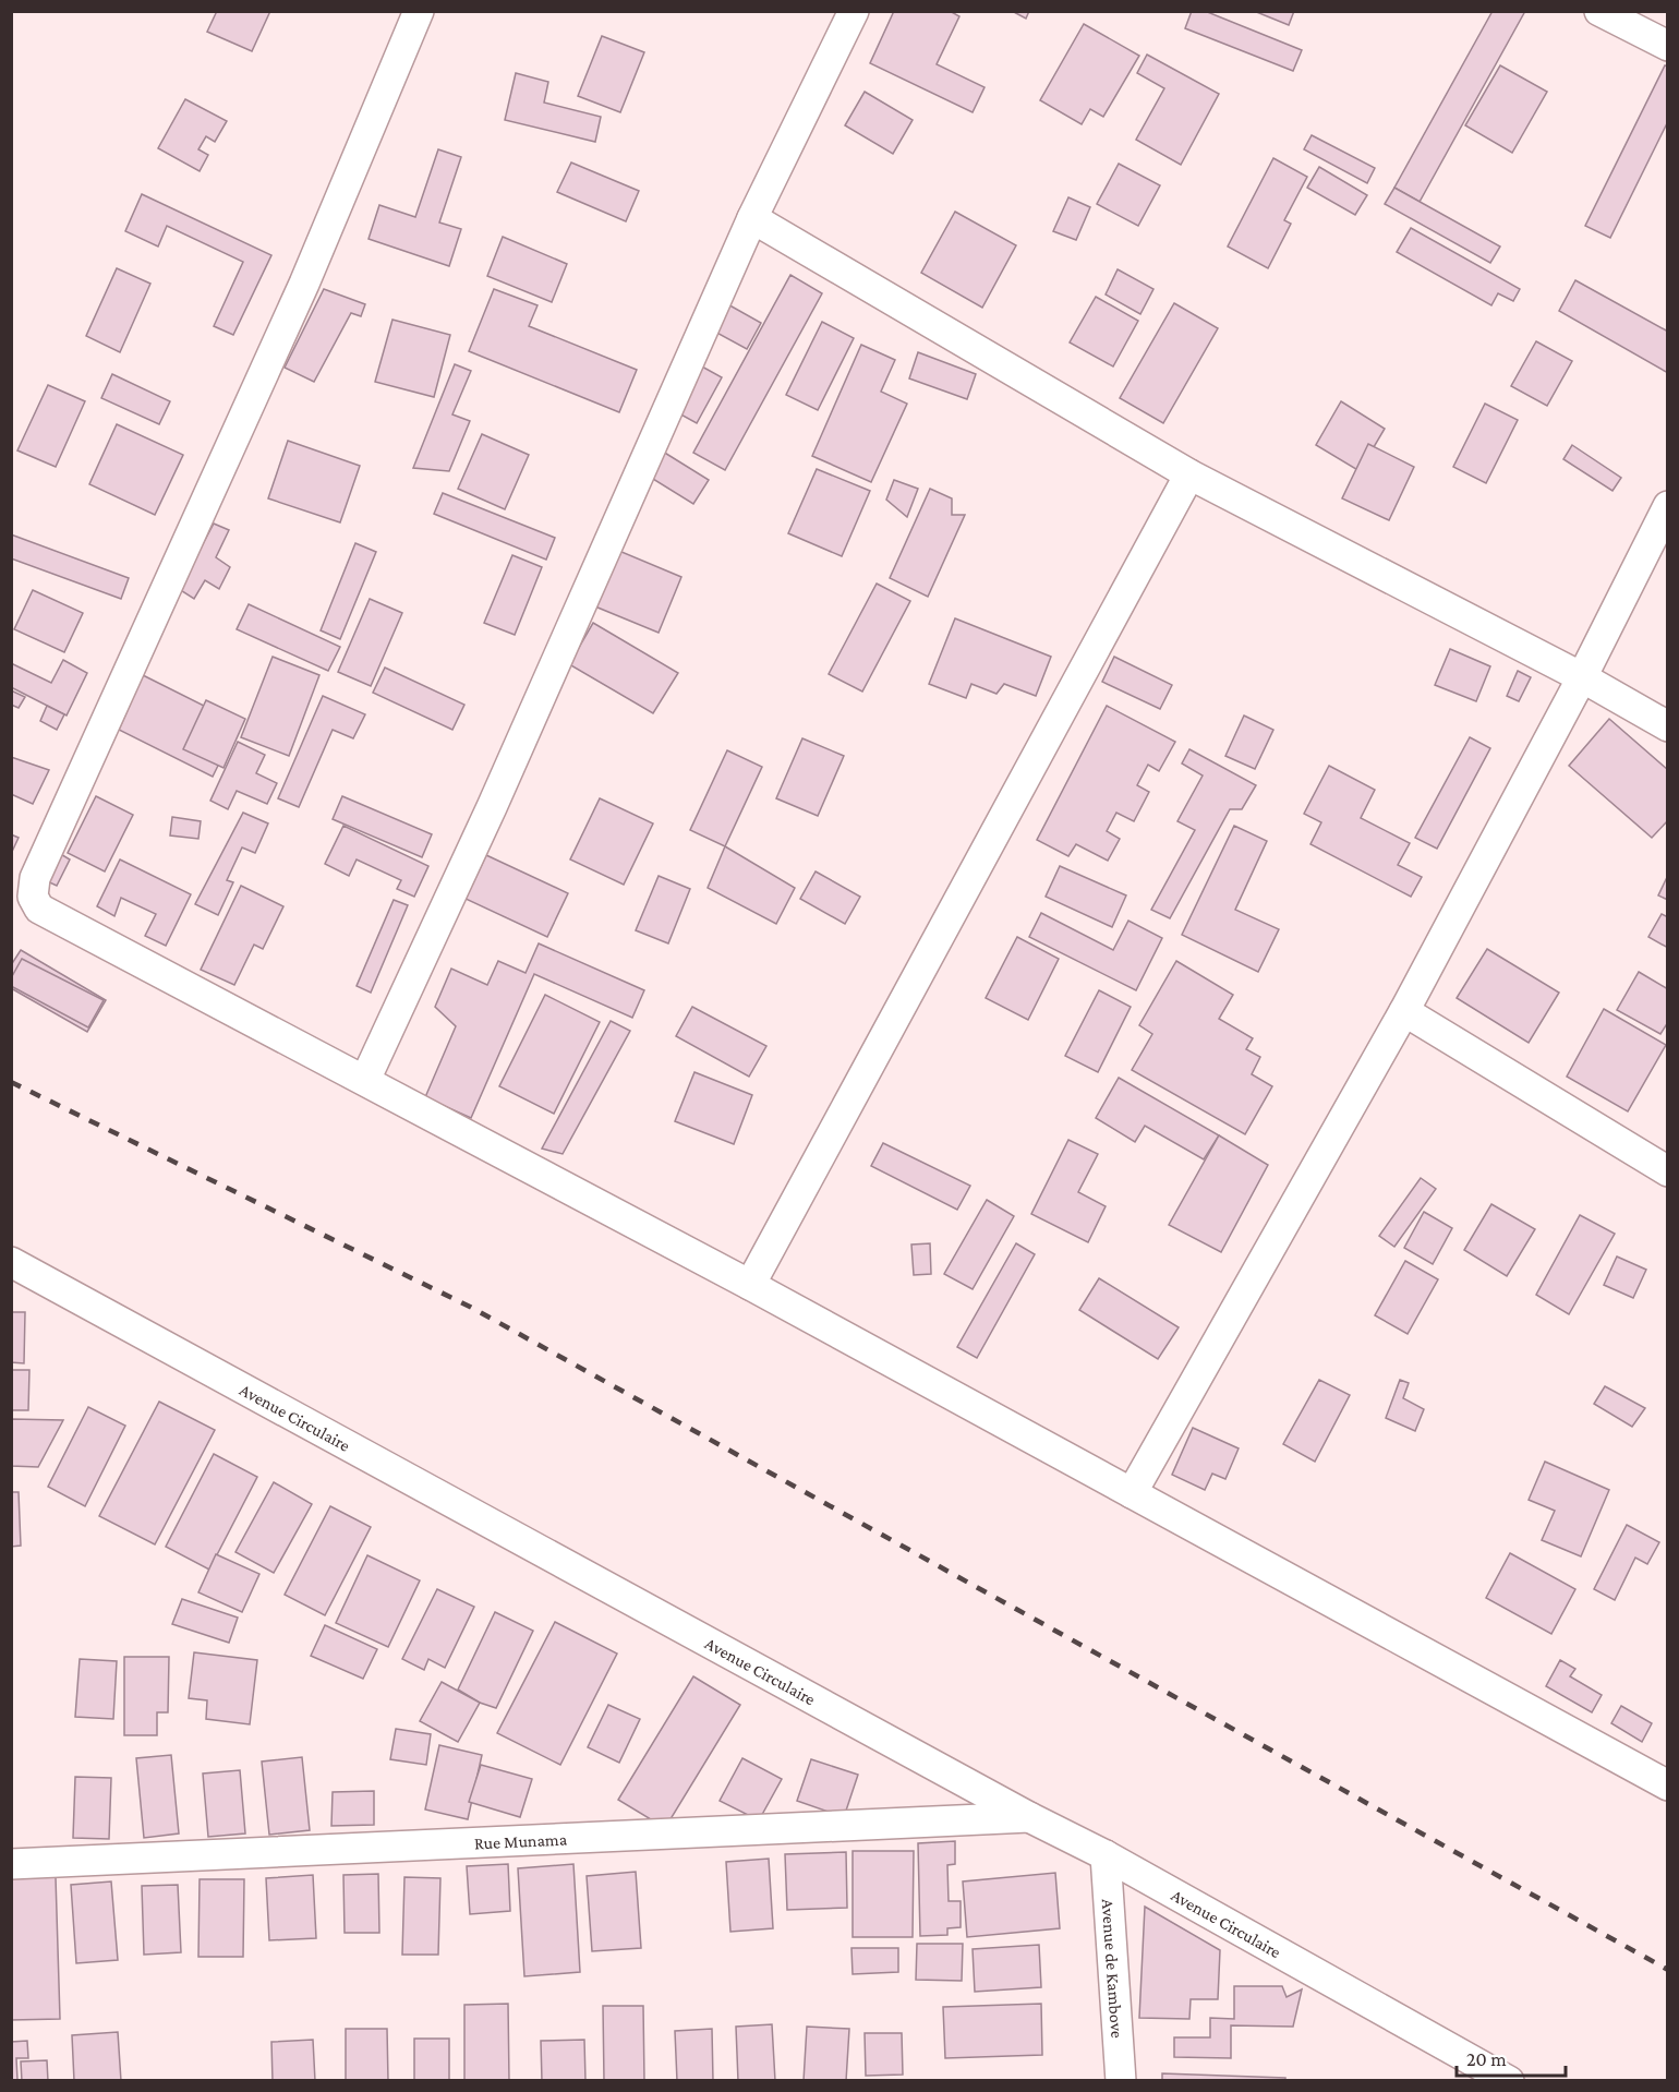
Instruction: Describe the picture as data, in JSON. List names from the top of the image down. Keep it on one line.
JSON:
{"streets":{"street":["Avenue Circulaire","Rue Munama","Avenue de Kambove"]},"crossings":[["Avenue Circulaire","Rue Munama"],["Avenue Circulaire","Avenue de Kambove"]],"scale_bar":"20 m"}
